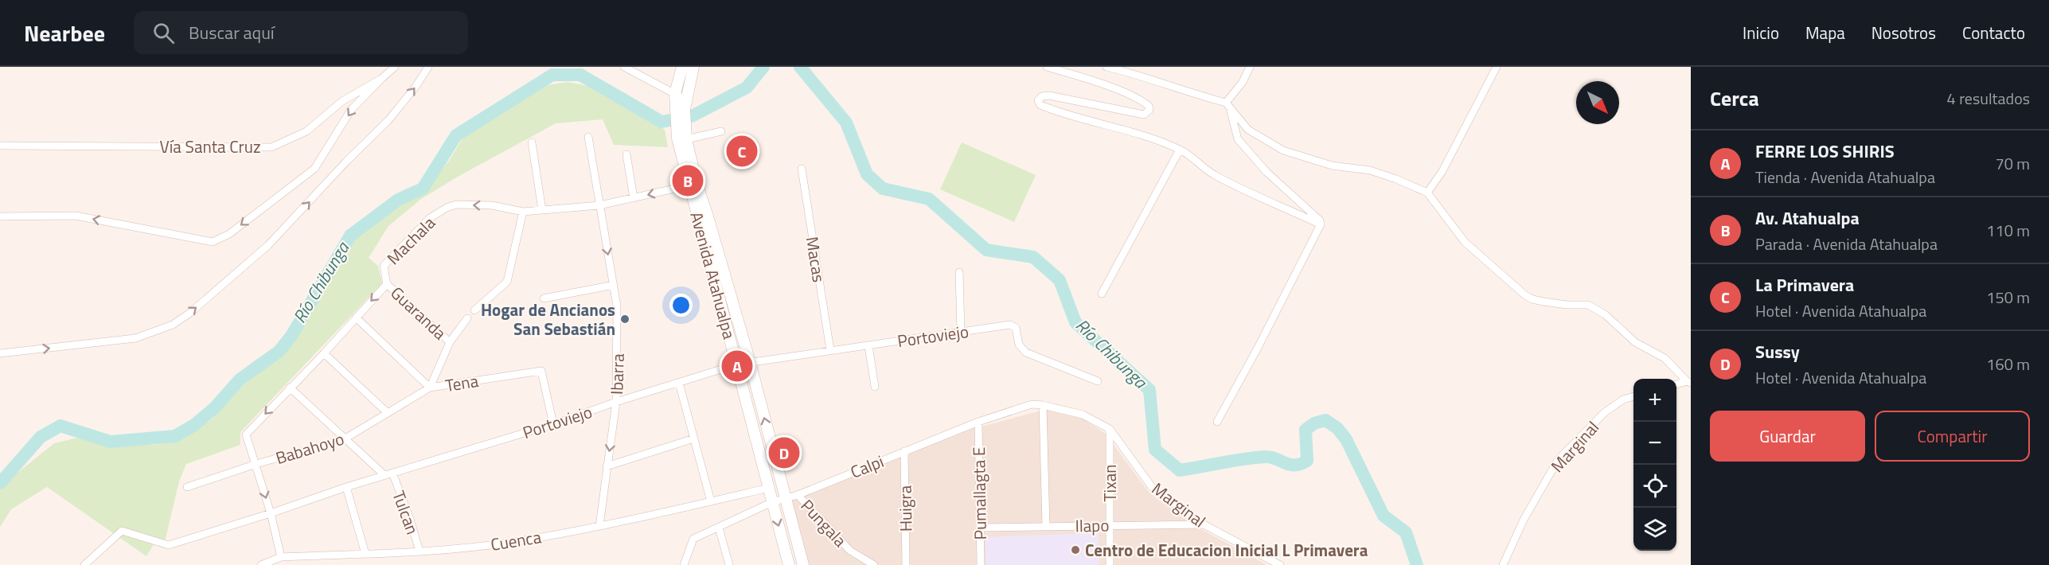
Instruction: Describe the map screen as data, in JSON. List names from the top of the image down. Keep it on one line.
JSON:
{"streets":{"main road":["Avenida Atahualpa"],"street":["Vía Santa Cruz","Machala","Macas","Guaranda","Portoviejo","Ibarra","Tena","Marginal","Babahoyo","Calpi","Tixan","Pumallagta E","Huigra","Tulcan","Pungala","Ilapo","Cuenca"]},"crossings":[["Machala","Avenida Atahualpa"],["Machala","Guaranda"],["Machala","Portoviejo"],["Machala","Ibarra"],["Machala","Tena"],["Machala","Babahoyo"],["Machala","Tulcan"],["Machala","Cuenca"],["Macas","Portoviejo"],["Avenida Atahualpa","Portoviejo"],["Avenida Atahualpa","Calpi"],["Avenida Atahualpa","Cuenca"],["Portoviejo","Ibarra"],["Portoviejo","Tena"],["Portoviejo","Tulcan"],["Ibarra","Cuenca"],["Tena","Babahoyo"],["Marginal","Calpi"],["Marginal","Tixan"],["Marginal","Ilapo"],["Babahoyo","Tulcan"],["Calpi","Pumallagta E"],["Calpi","Huigra"],["Calpi","Pungala"],["Tixan","Ilapo"],["Pumallagta E","Ilapo"],["Tulcan","Cuenca"]],"one_way":["Ibarra"],"water":["Río Chibunga"],"places":["Hogar de Ancianos San Sebastián","Centro de Educacion Inicial L Primavera"],"north":"bottom right","page":{"header":"Nearbee","search":"Buscar aquí","nav":["Inicio","Mapa","Nosotros","Contacto"],"heading":["Cerca","4 resultados"],"list":[{"mark":"A","name":"FERRE LOS SHIRIS","note":"Tienda · Avenida Atahualpa","value":"70 m"},{"mark":"B","name":"Av. Atahualpa","note":"Parada · Avenida Atahualpa","value":"110 m"},{"mark":"C","name":"La Primavera","note":"Hotel · Avenida Atahualpa","value":"150 m"},{"mark":"D","name":"Sussy","note":"Hotel · Avenida Atahualpa","value":"160 m"}],"pins":["C","B","A","D"],"map_buttons":["+","−"],"buttons":["Guardar","Compartir"]}}
